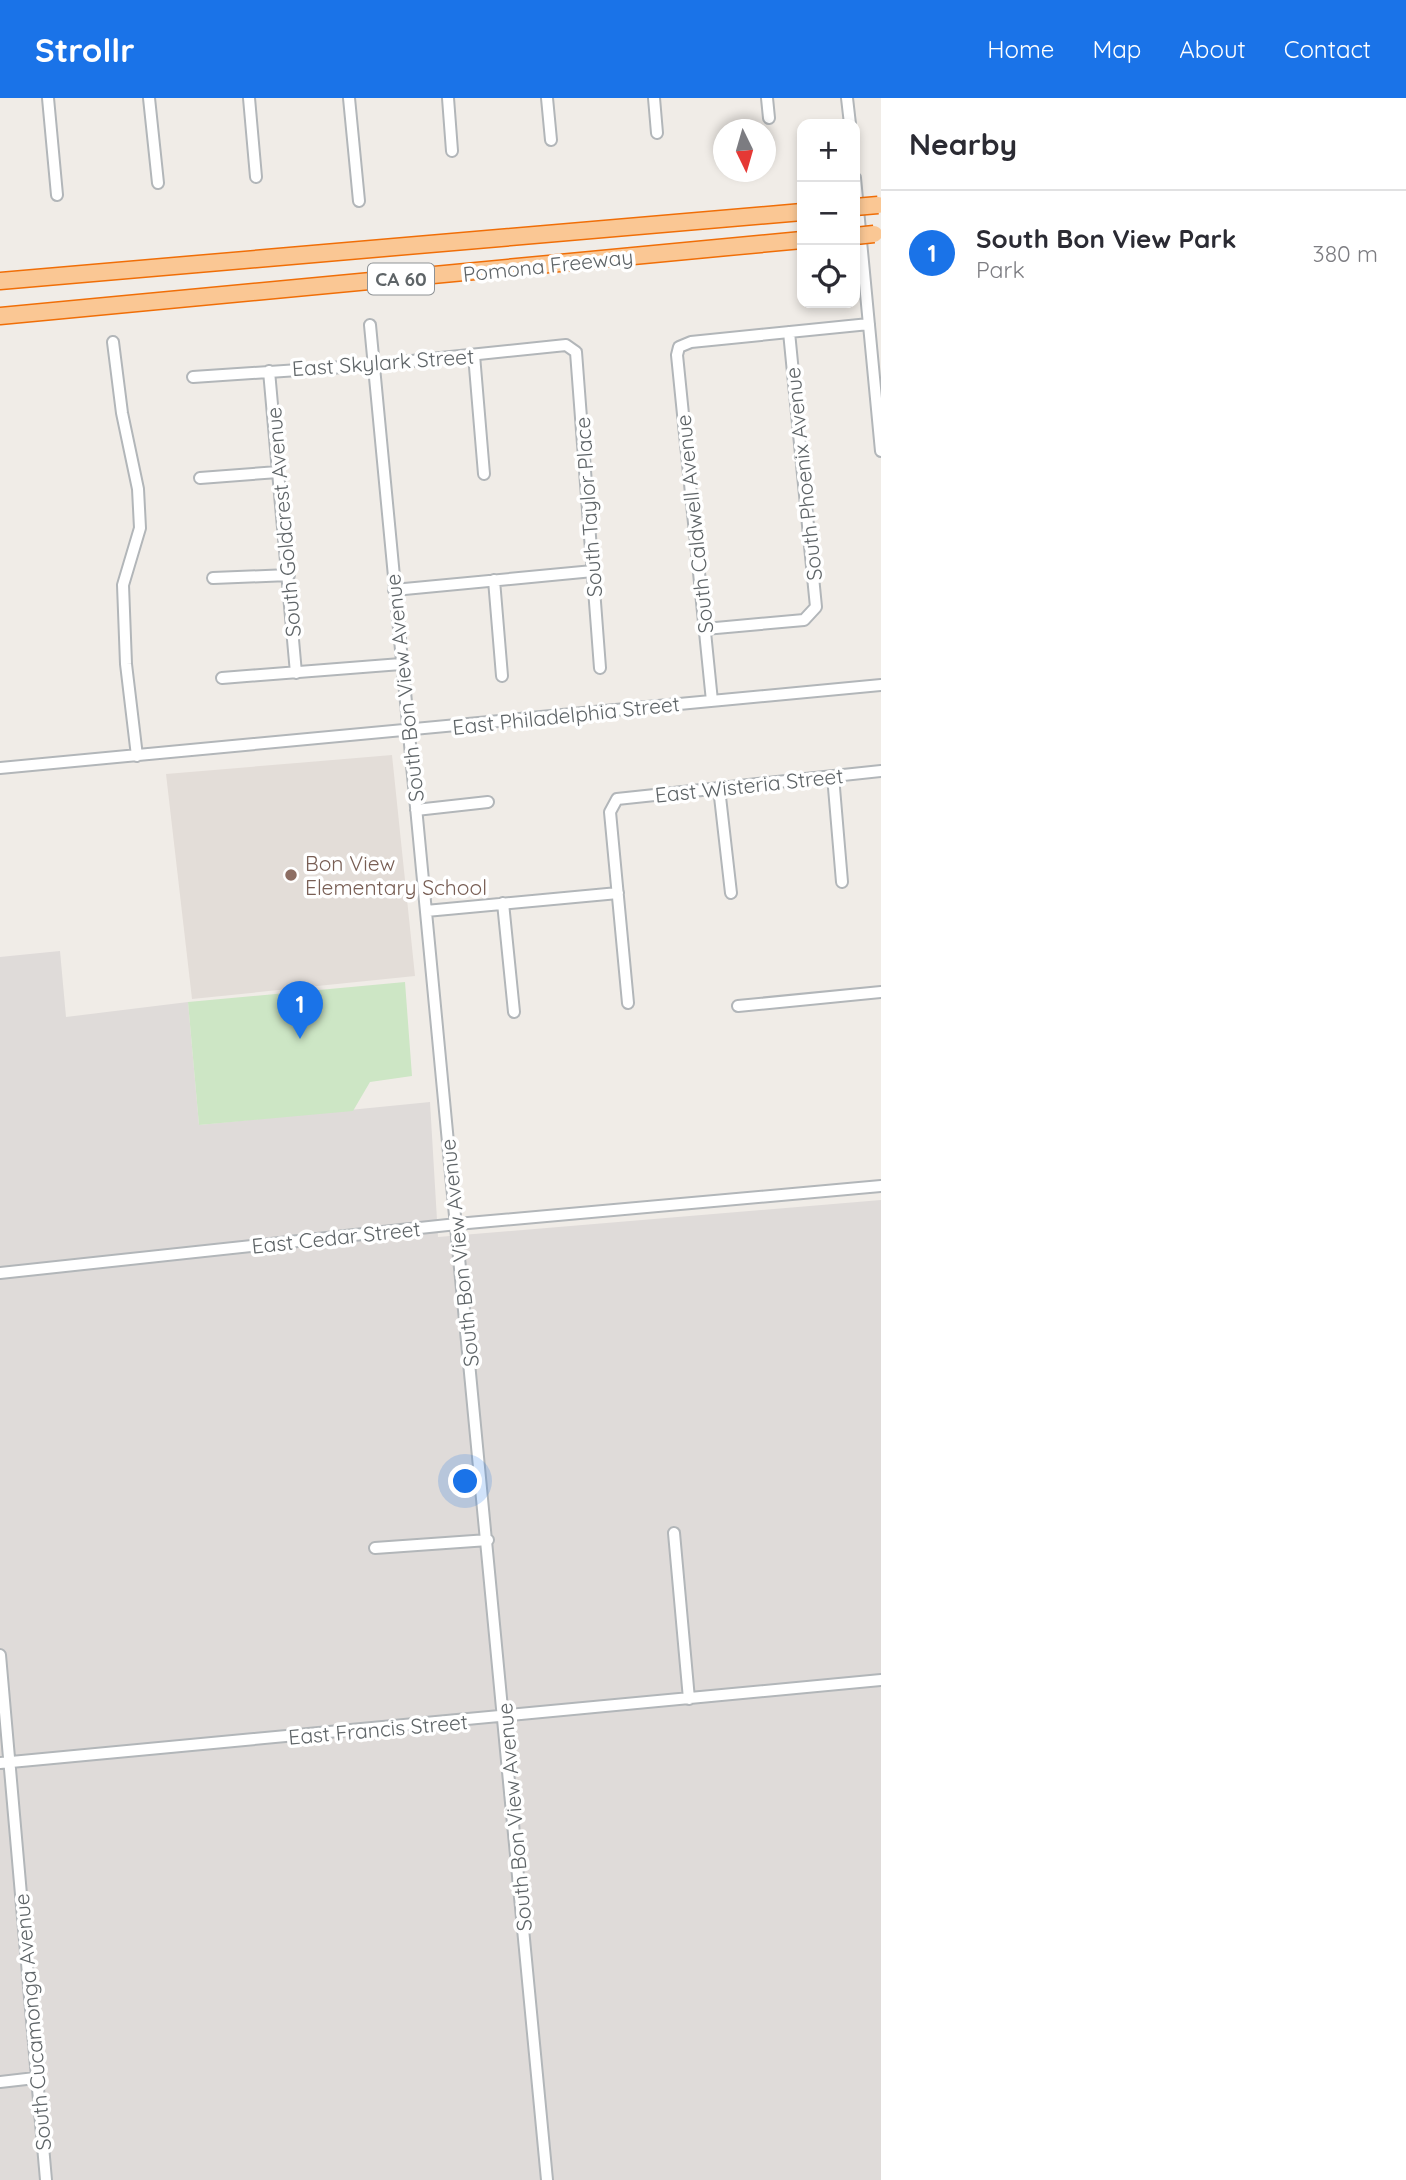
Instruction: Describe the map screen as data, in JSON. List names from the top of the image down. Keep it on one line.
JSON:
{"streets":{"highway":["Pomona Freeway","CA 60"],"street":["East Skylark Street","South Phoenix Avenue","South Taylor Place","South Goldcrest Avenue","South Caldwell Avenue","South Bon View Avenue","East Philadelphia Street","East Wisteria Street","East Cedar Street","East Francis Street","South Cucamonga Avenue"]},"crossings":[["East Skylark Street","South Taylor Place"],["East Skylark Street","South Goldcrest Avenue"],["East Skylark Street","South Bon View Avenue"],["South Phoenix Avenue","South Caldwell Avenue"],["South Caldwell Avenue","East Philadelphia Street"],["South Bon View Avenue","East Philadelphia Street"],["South Bon View Avenue","East Cedar Street"],["South Bon View Avenue","East Francis Street"],["East Francis Street","South Cucamonga Avenue"]],"places":["Bon View Elementary School"],"north":"bottom","page":{"header":"Strollr","nav":["Home","Map","About","Contact"],"heading":"Nearby","map_buttons":["+","−"],"list":[{"mark":"1","name":"South Bon View Park","note":"Park","value":"380 m"}],"pins":"1"}}
